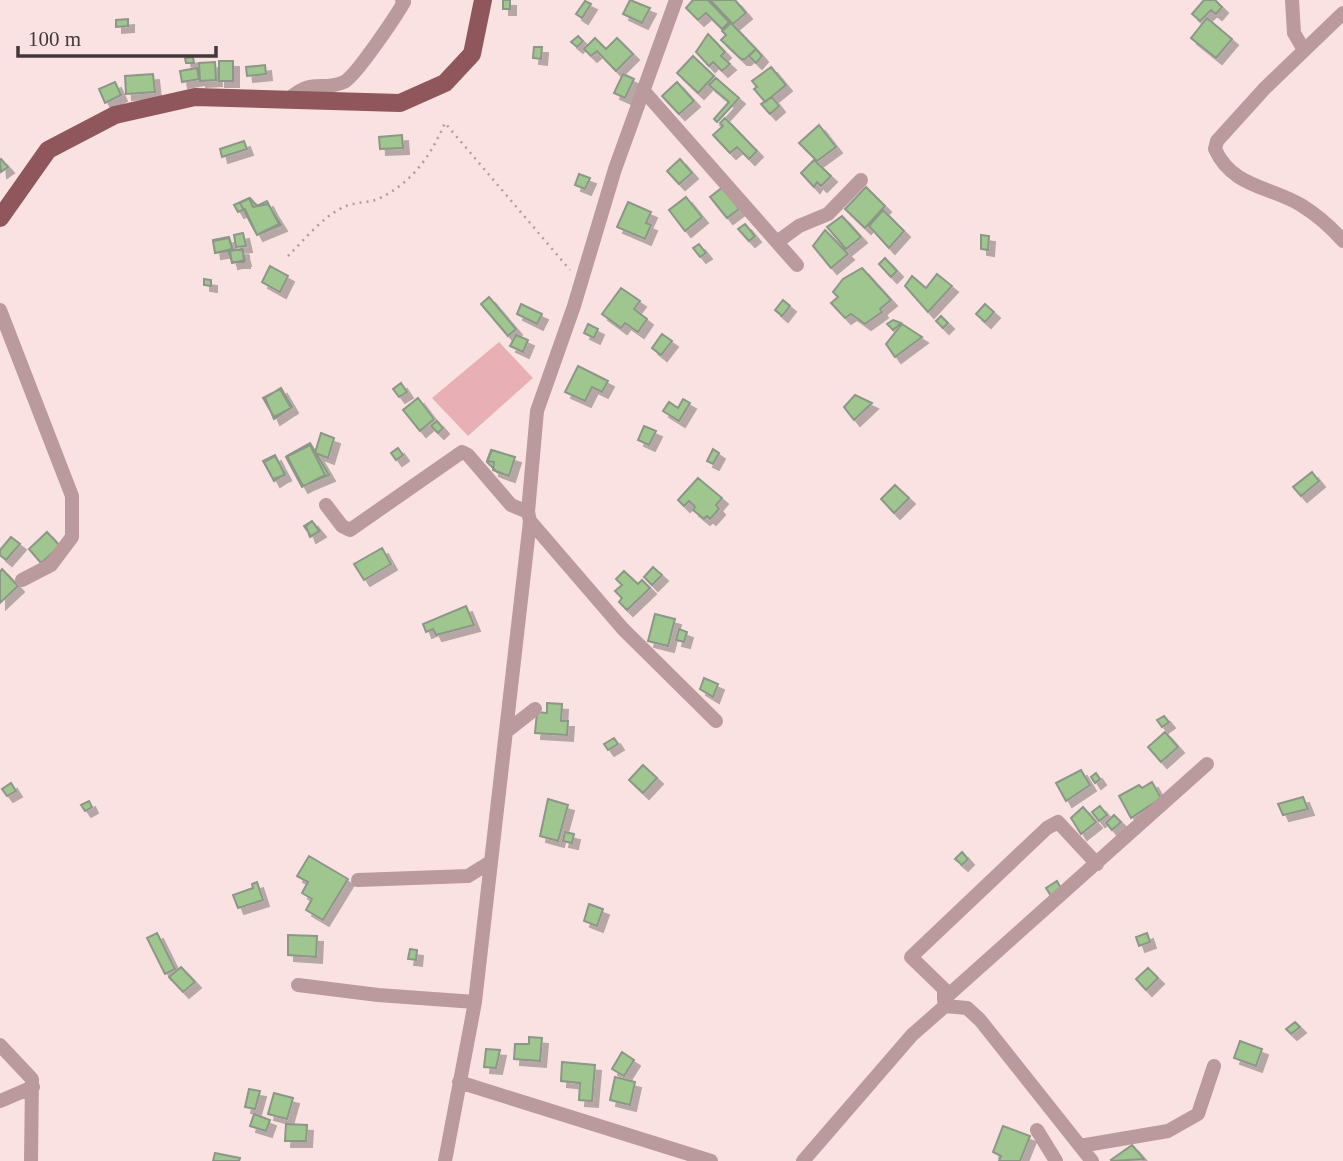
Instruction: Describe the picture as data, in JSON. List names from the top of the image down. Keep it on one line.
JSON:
{"scale_bar":"100 m"}
